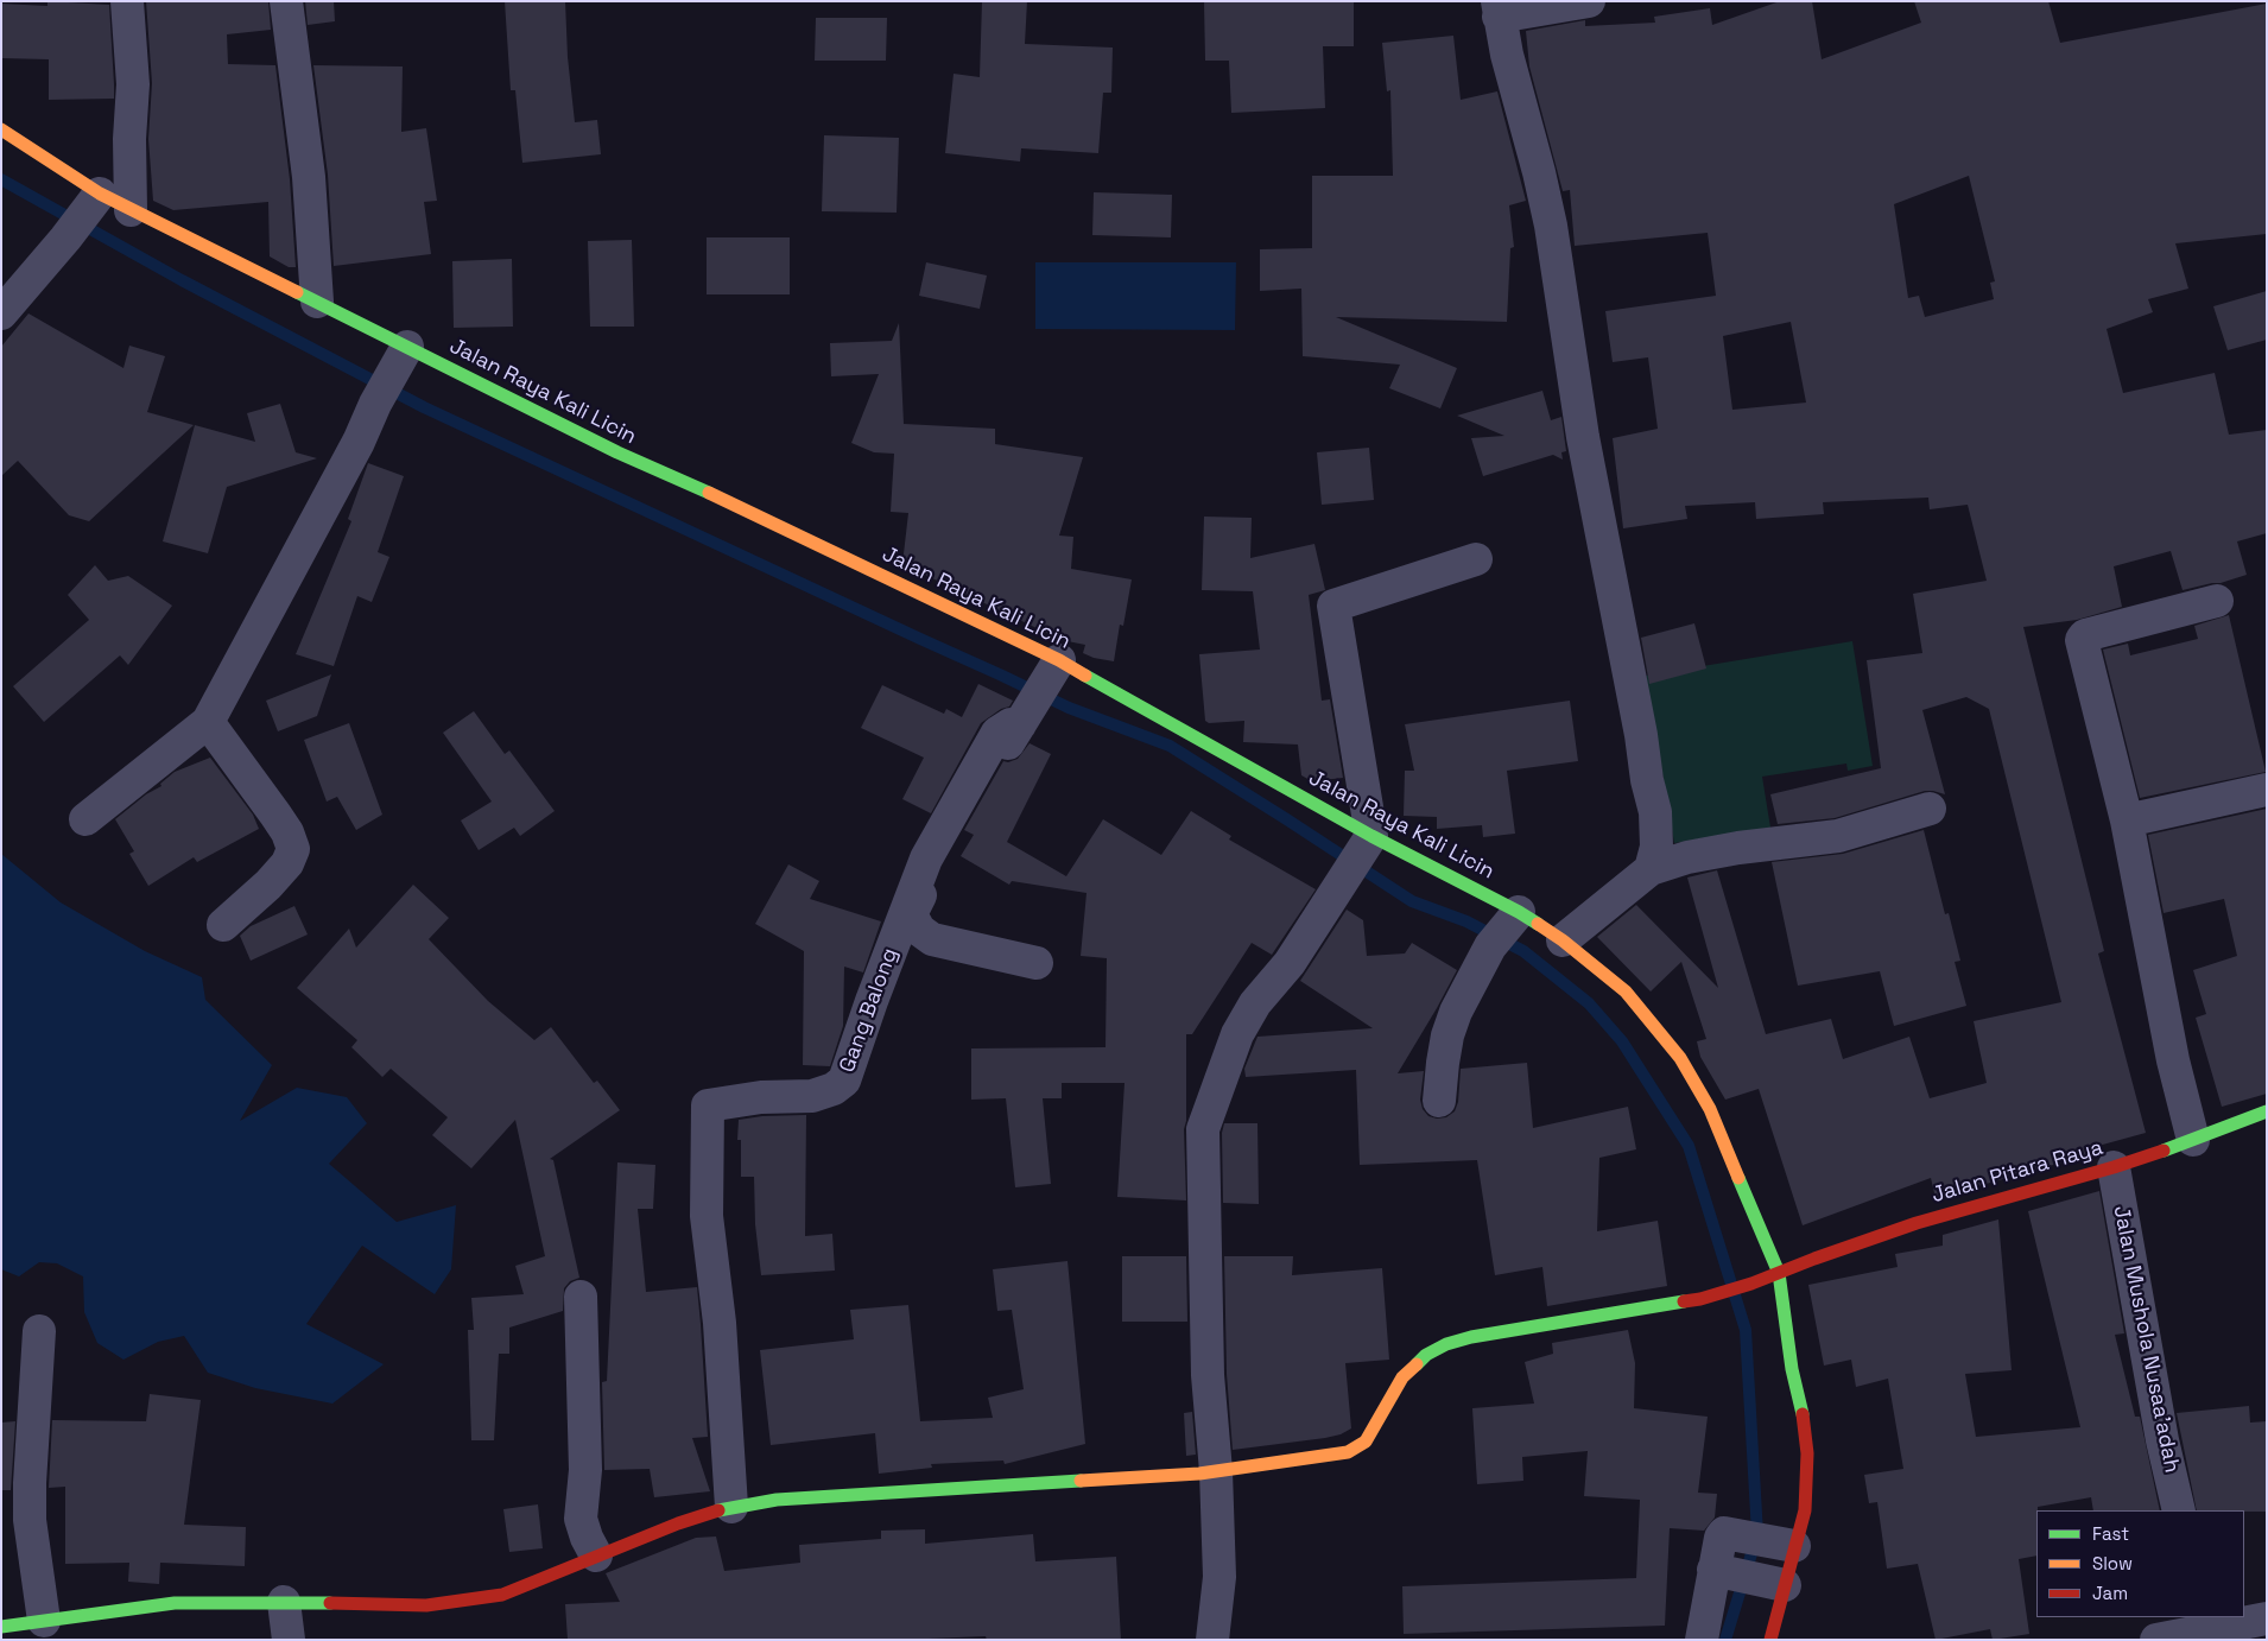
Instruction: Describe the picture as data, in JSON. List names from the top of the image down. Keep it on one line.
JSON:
{"streets":{"street":["Jalan Raya Kali Licin","Gang Balong","Jalan Pitara Raya","Jalan Mushola Nusaa'adah"]},"crossings":[["Jalan Raya Kali Licin","Gang Balong"],["Jalan Raya Kali Licin","Jalan Pitara Raya"],["Gang Balong","Jalan Pitara Raya"],["Jalan Pitara Raya","Jalan Mushola Nusaa'adah"]],"legend":["Fast","Slow","Jam"]}
